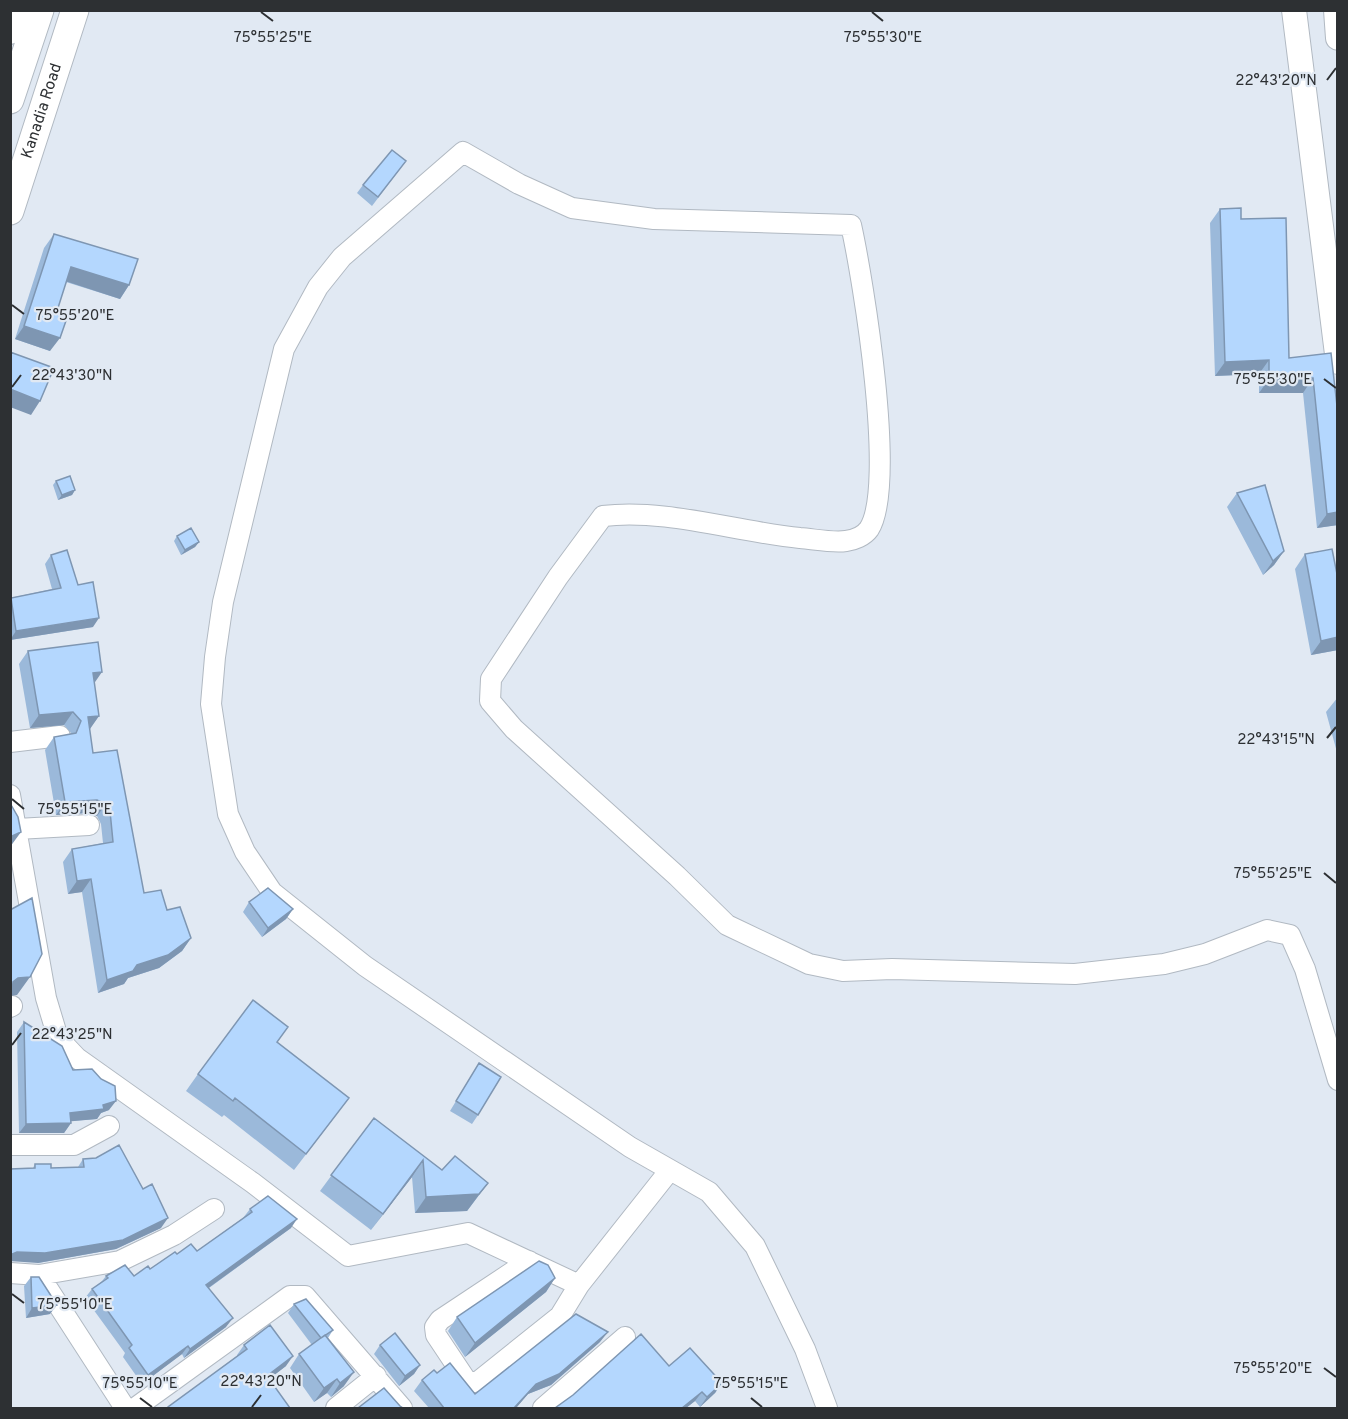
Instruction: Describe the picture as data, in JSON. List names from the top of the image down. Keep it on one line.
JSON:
{"streets":{"main road":["Kanadia Road"]},"coordinates":["75°55'25\"E","75°55'30\"E","22°43'20\"N","75°55'20\"E","22°43'30\"N","22°43'15\"N","75°55'15\"E","22°43'25\"N","75°55'10\"E"]}
